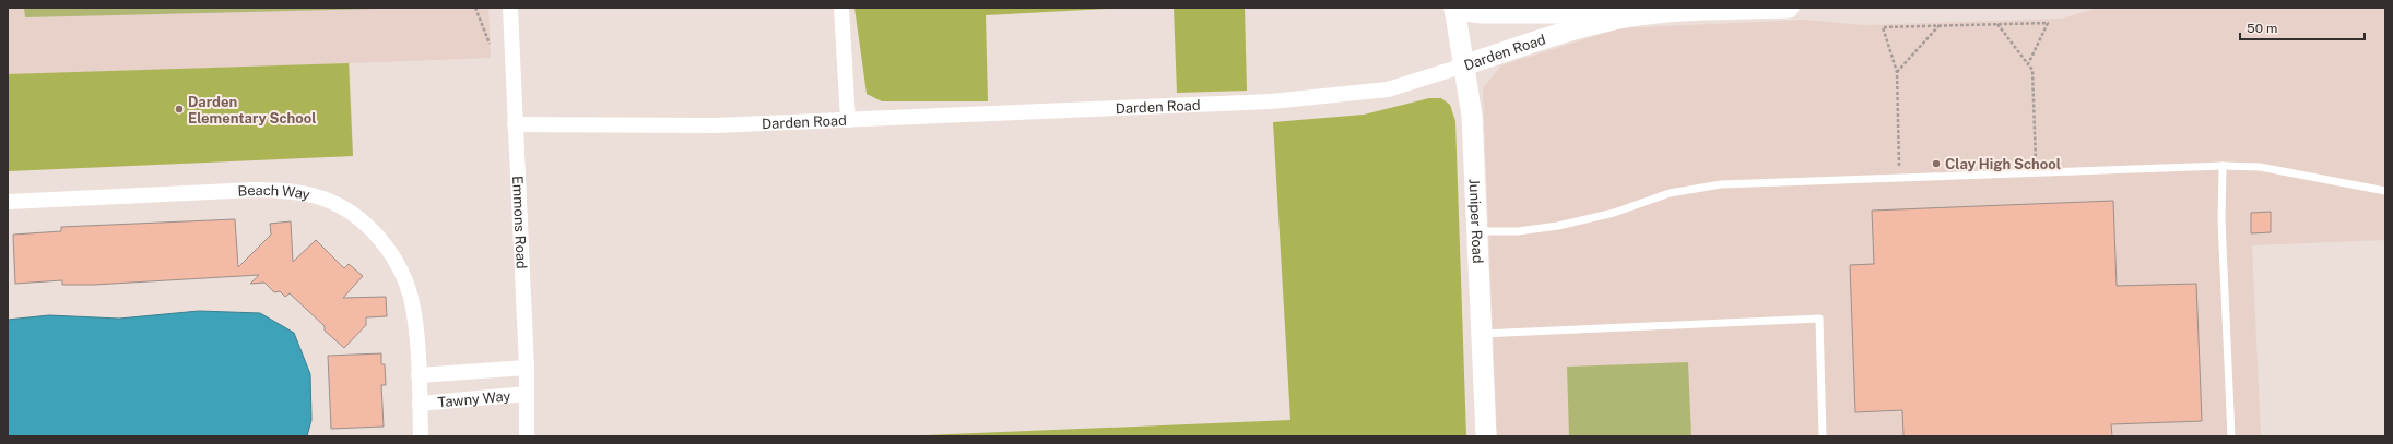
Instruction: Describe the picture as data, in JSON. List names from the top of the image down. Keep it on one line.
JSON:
{"streets":{"street":["Darden Road","Beach Way","Emmons Road","Juniper Road","Tawny Way"]},"crossings":[["Darden Road","Emmons Road"],["Darden Road","Juniper Road"],["Beach Way","Tawny Way"],["Emmons Road","Tawny Way"]],"places":["Darden Elementary School","Clay High School"],"scale_bar":"50 m"}
